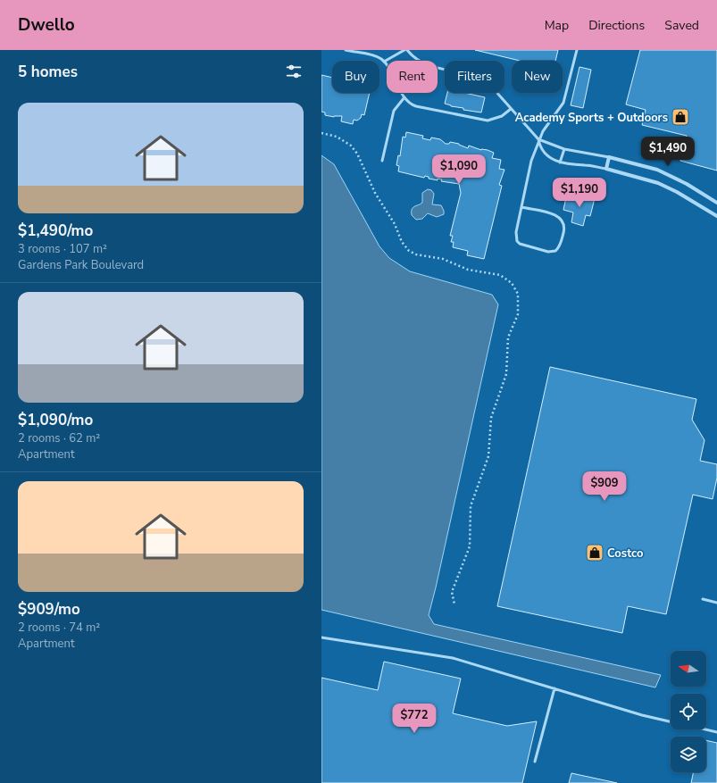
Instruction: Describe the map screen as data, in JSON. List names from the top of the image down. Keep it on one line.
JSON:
{"places":{"shop":["Academy Sports + Outdoors","Costco"]},"north":"left","page":{"header":"Dwello","nav":["Map","Directions","Saved"],"heading":"5 homes","chip":["Buy","Rent","Filters","New"],"list":[{"name":"$1,490/mo","note":"3 rooms · 107 m² · Gardens Park Boulevard"},{"name":"$1,090/mo","note":"2 rooms · 62 m² · Apartment"},{"name":"$909/mo","note":"2 rooms · 74 m² · Apartment"}],"price":["$1,490","$1,090","$1,190","$909","$772"]}}
